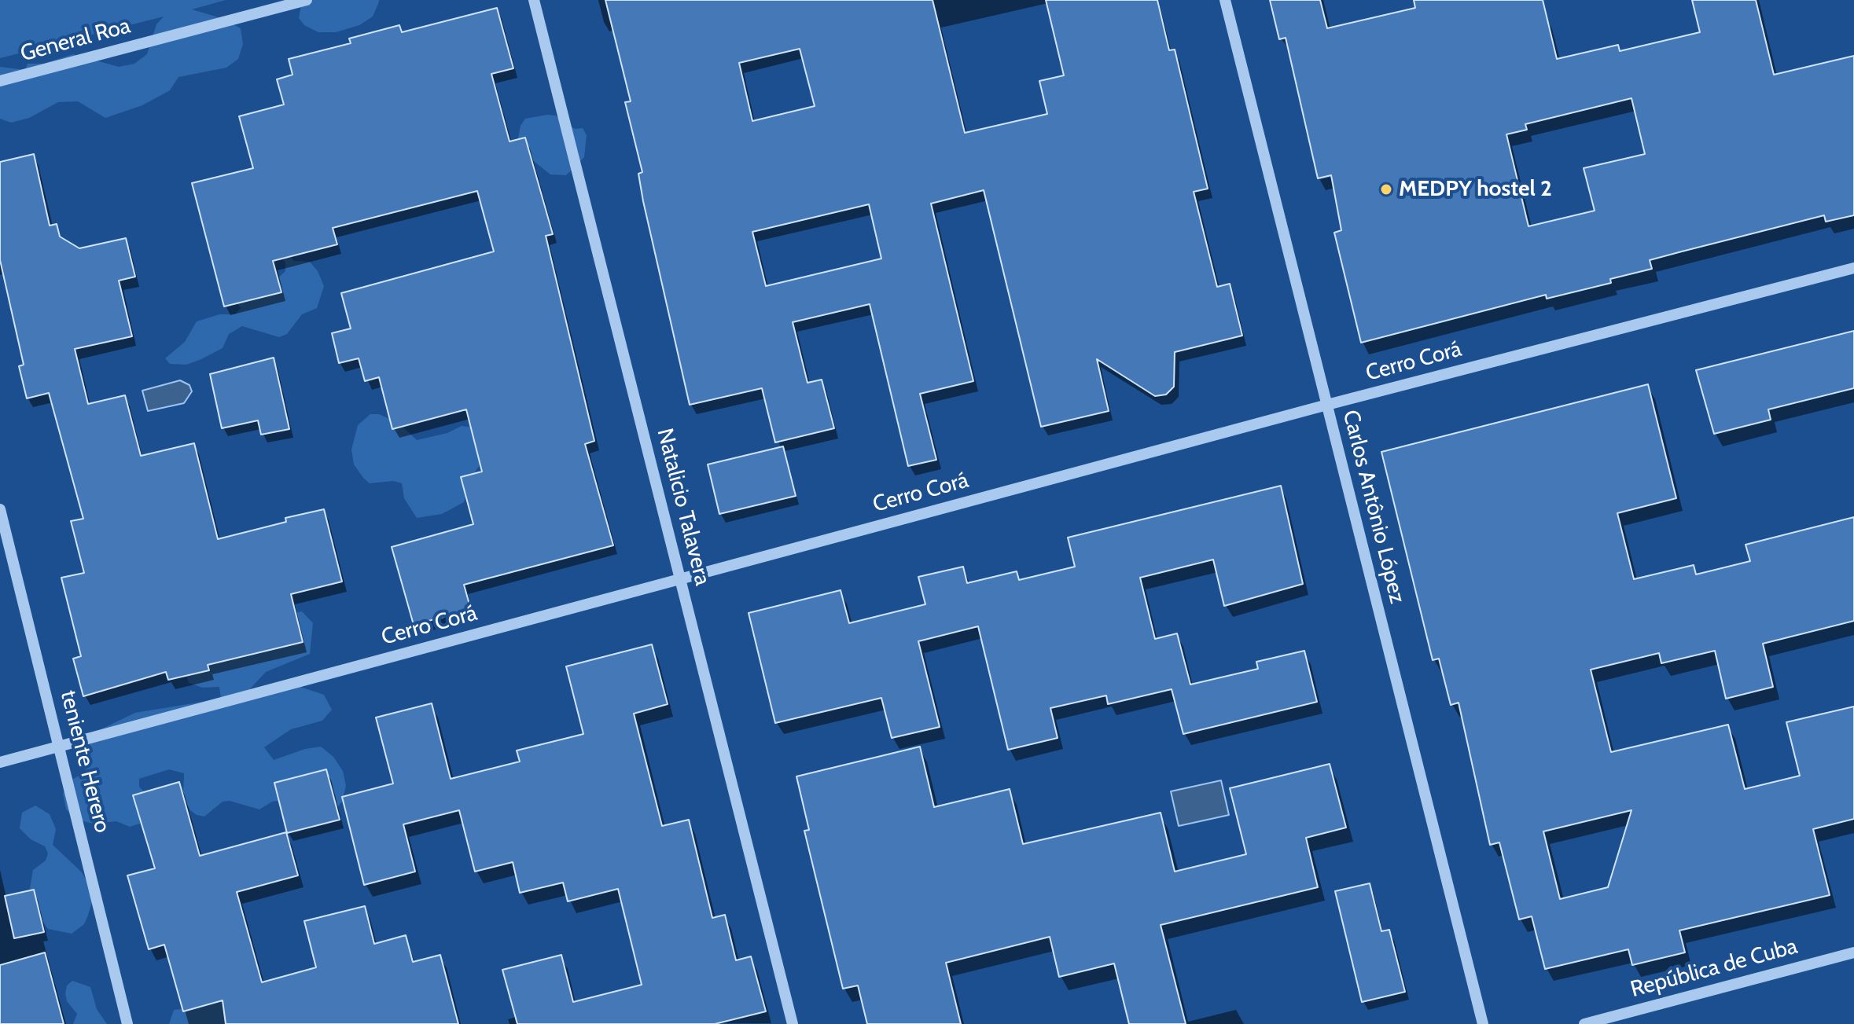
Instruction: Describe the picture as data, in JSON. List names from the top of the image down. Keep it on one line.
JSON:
{"streets":{"street":["General Roa","Cerro Corá","Natalicio Talavera","Carlos Antônio López","teniente Herero","República de Cuba"]},"crossings":[["Cerro Corá","Natalicio Talavera"],["Cerro Corá","Carlos Antônio López"],["Cerro Corá","teniente Herero"]],"places":["MEDPY hostel 2"]}
